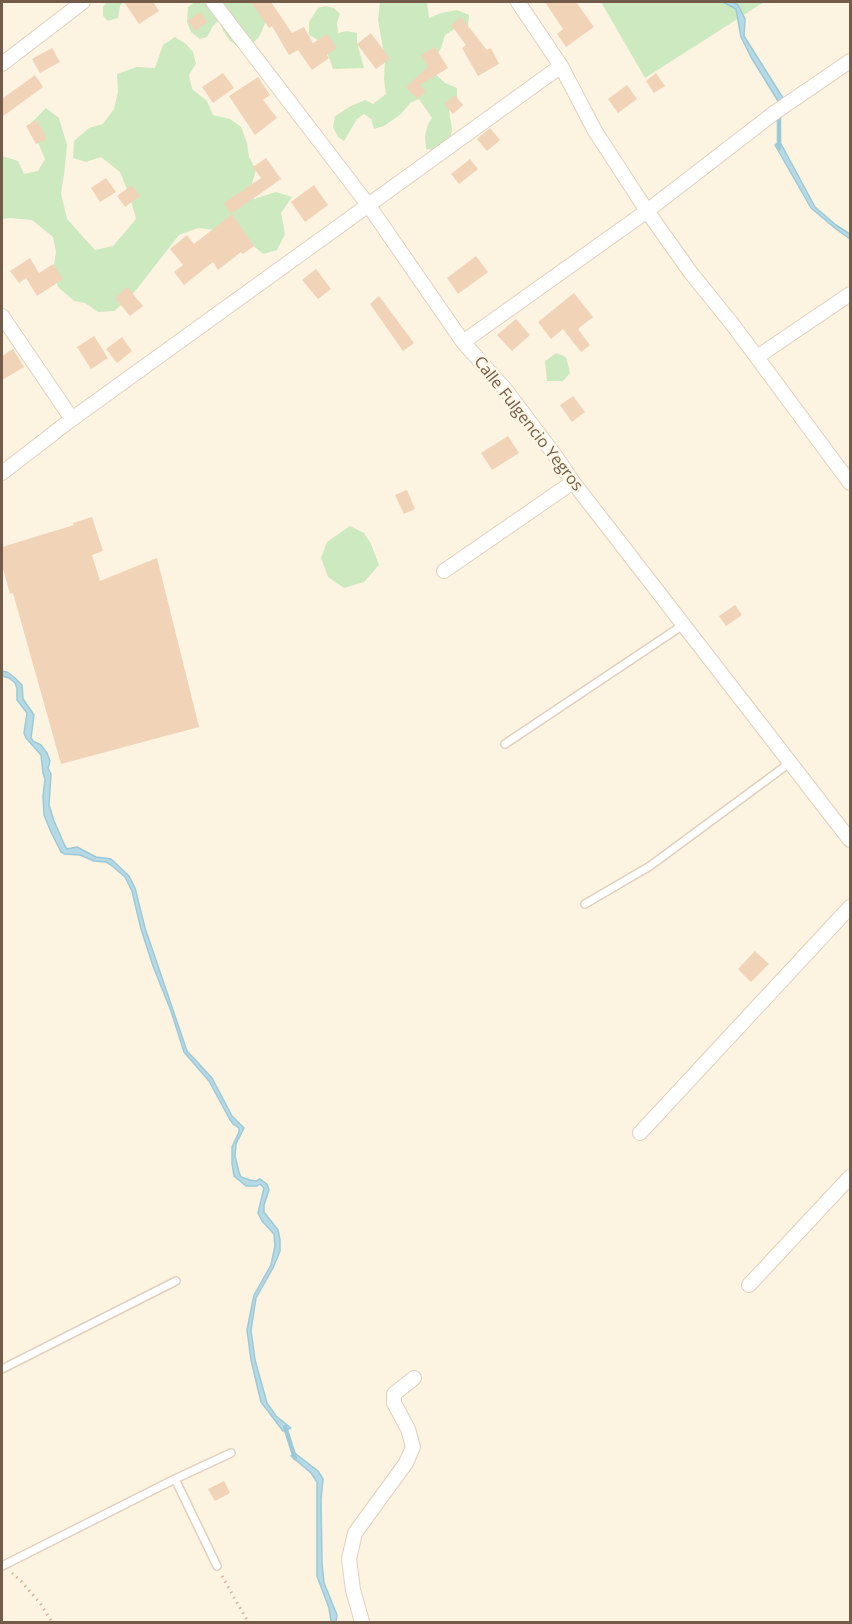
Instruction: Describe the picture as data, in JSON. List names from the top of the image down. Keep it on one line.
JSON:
{"streets":{"street":["Calle Fulgencio Yegros"]}}
